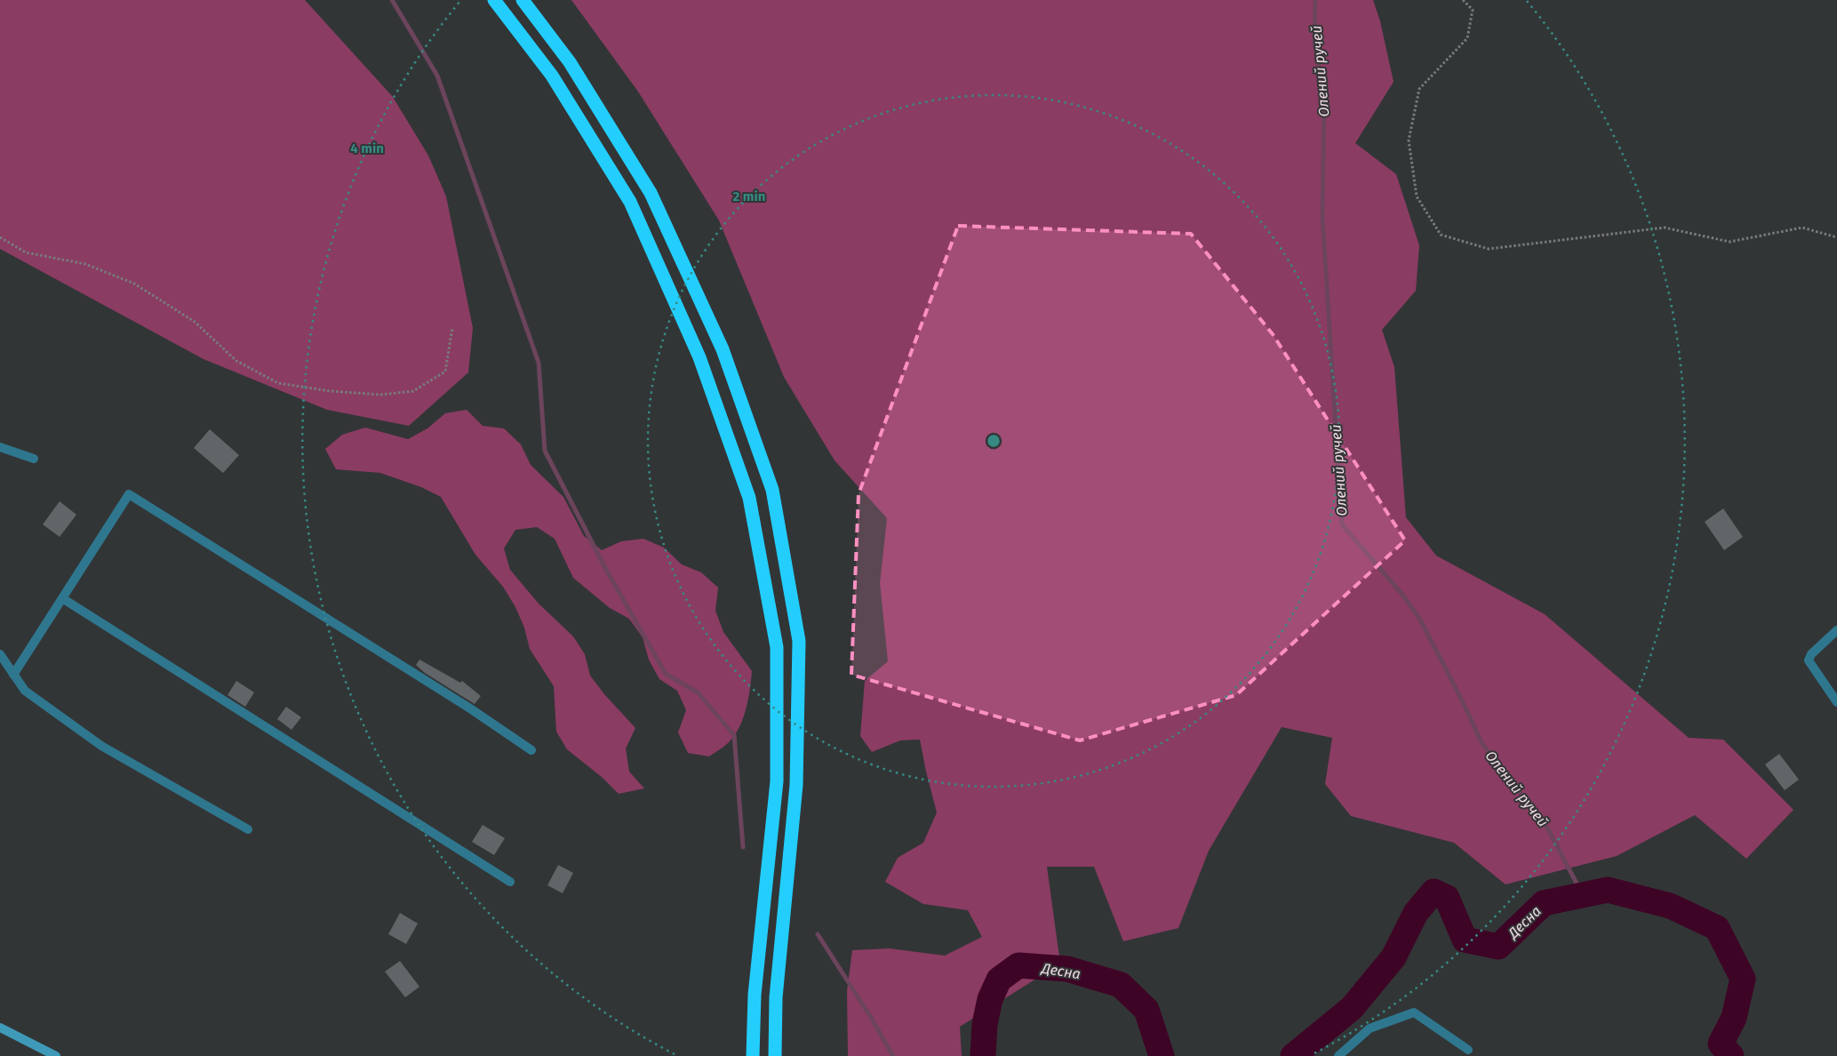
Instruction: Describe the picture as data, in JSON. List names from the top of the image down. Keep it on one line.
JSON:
{"water":["Олений ручей","Десна"],"rings":["4 min","2 min"]}
